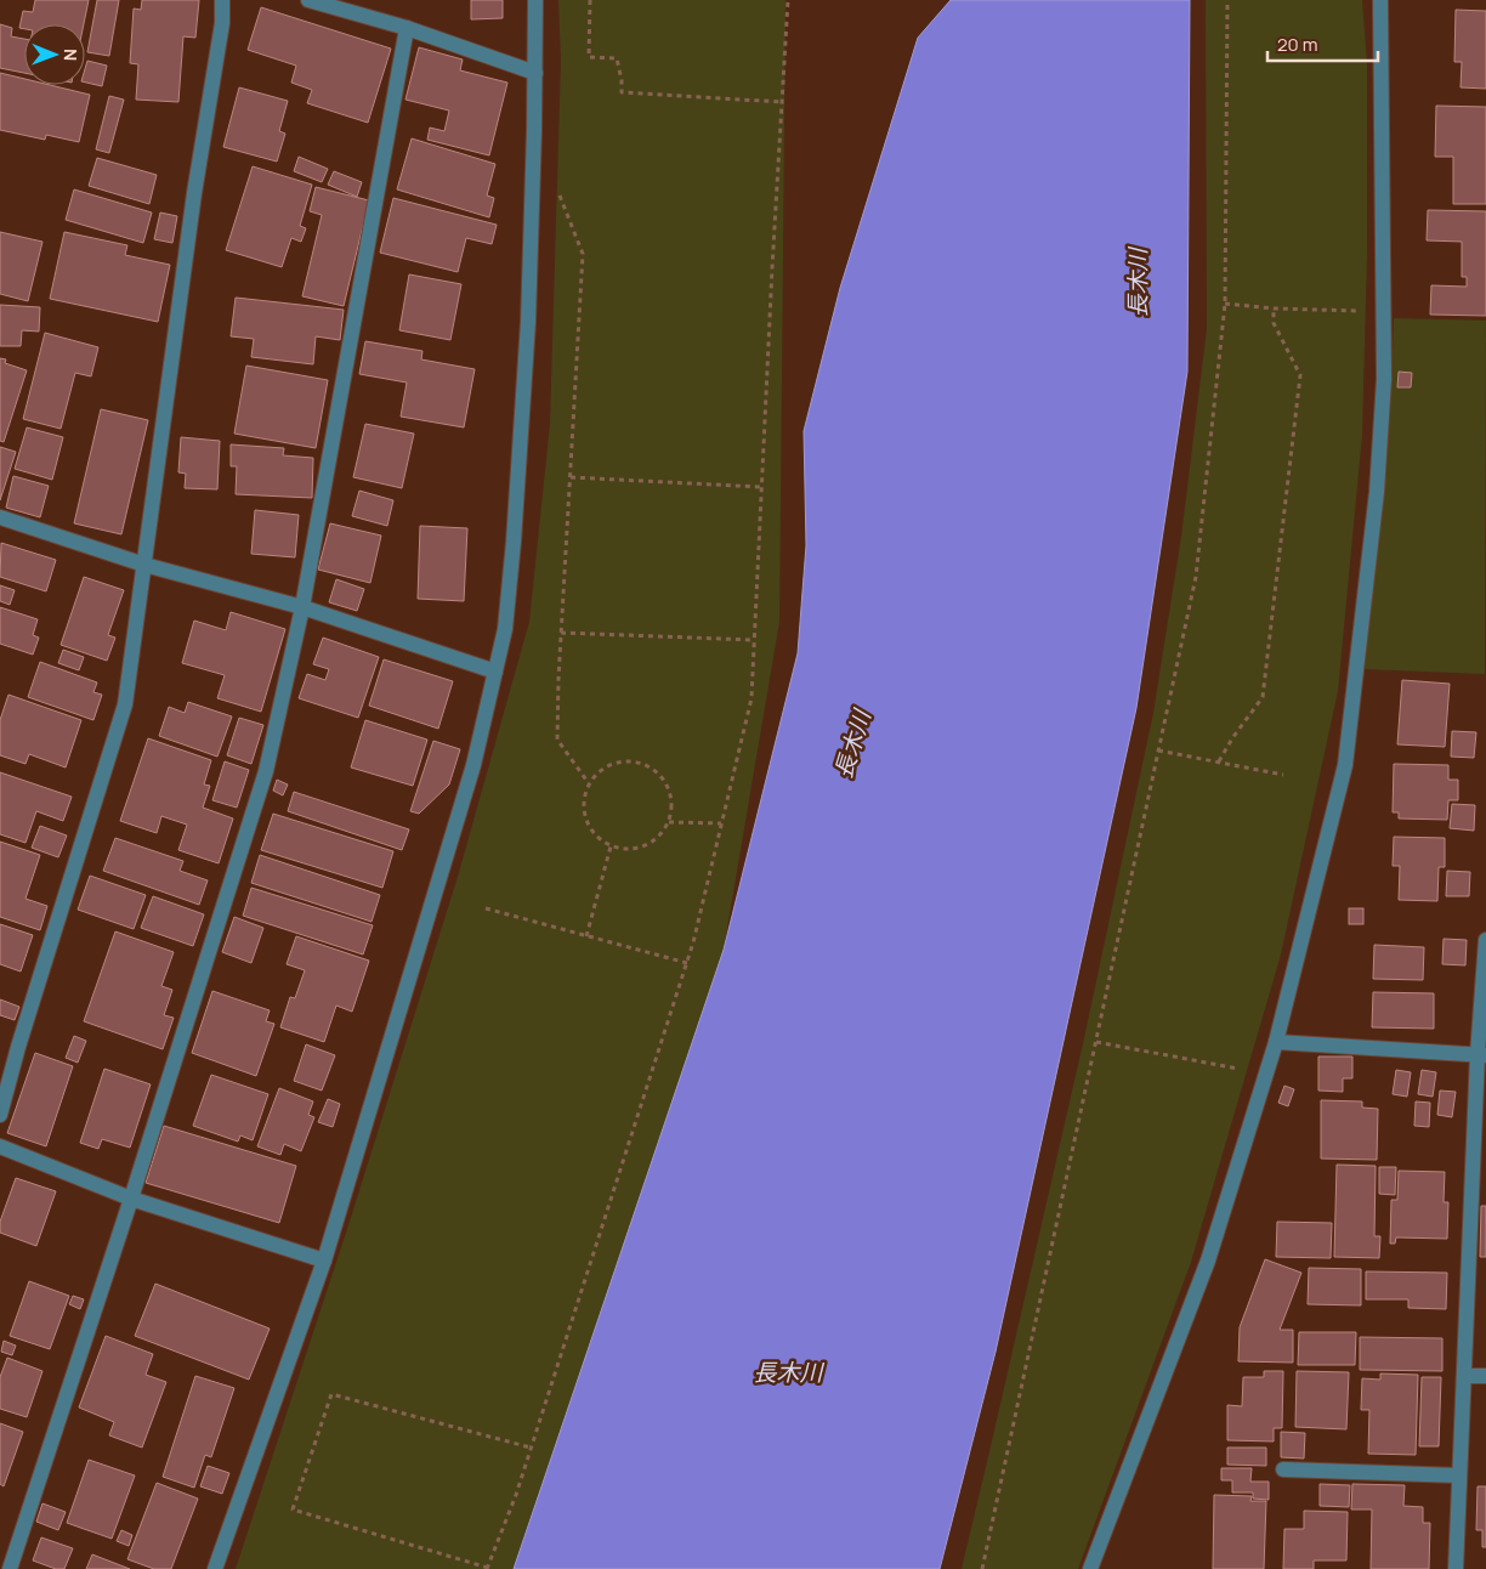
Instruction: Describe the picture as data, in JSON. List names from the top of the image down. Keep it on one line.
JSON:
{"water":["長木川"],"scale_bar":"20 m","north":"right"}
